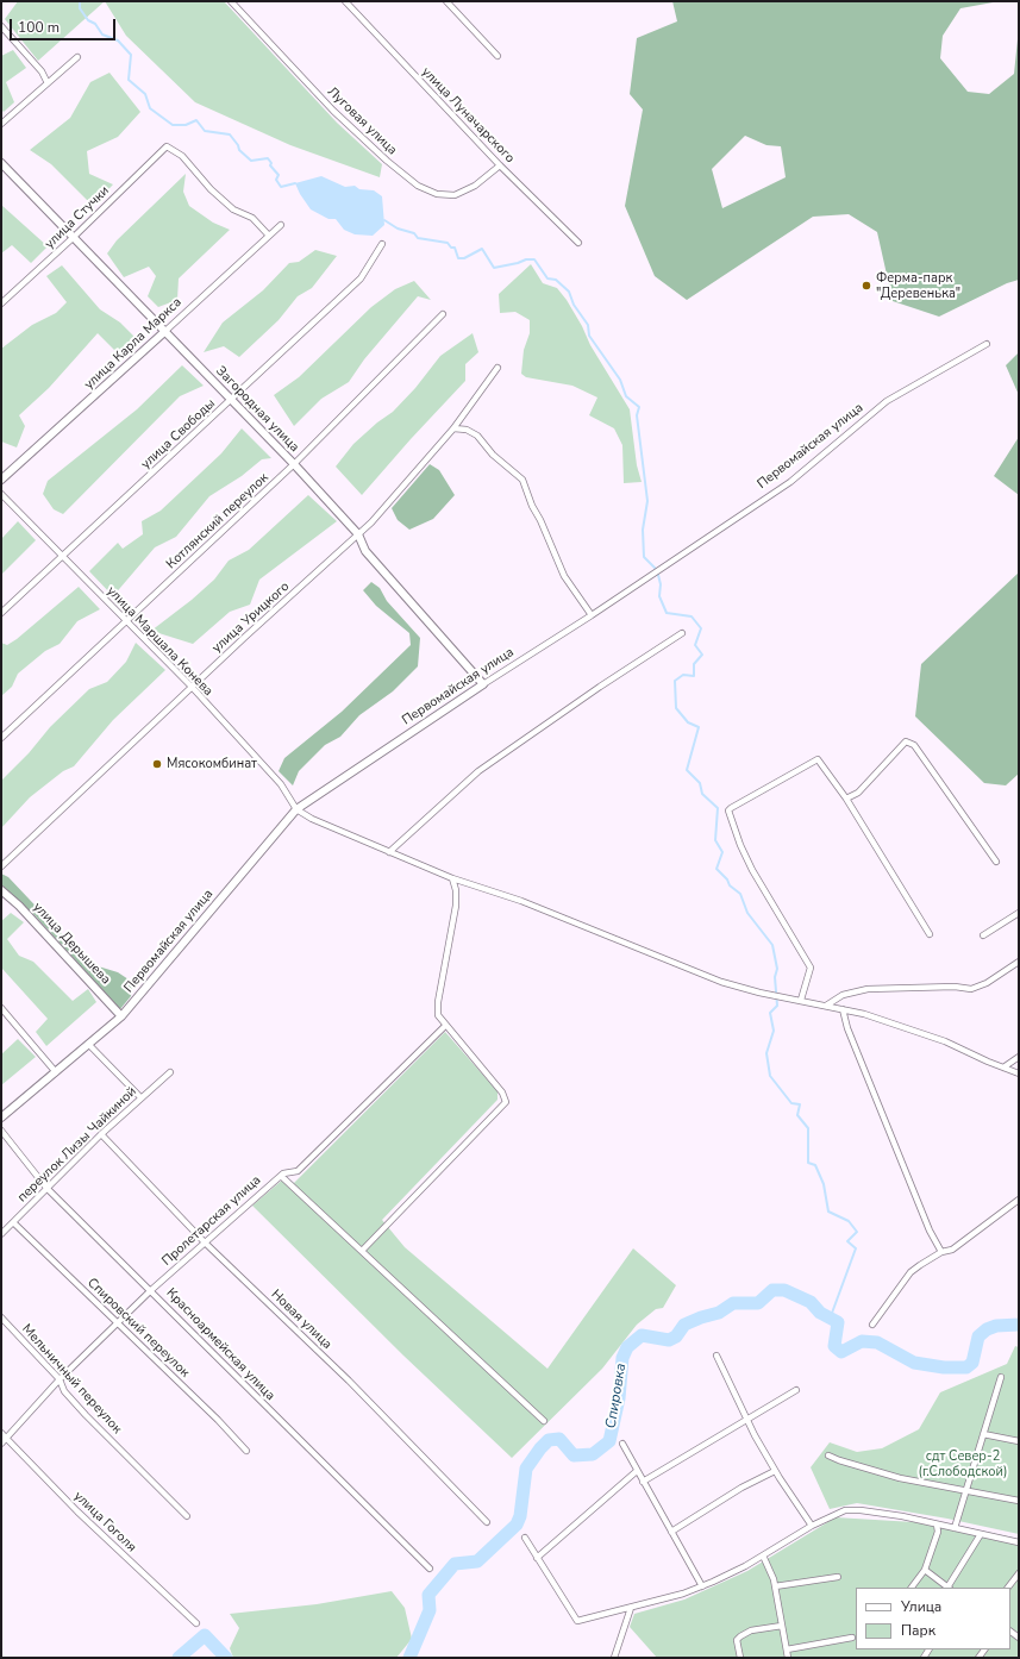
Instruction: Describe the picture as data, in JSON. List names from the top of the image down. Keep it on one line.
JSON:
{"streets":{"street":["улица Луначарского","Луговая улица","улица Стучки","улица Карла Маркса","Загородная улица","улица Свободы","Первомайская улица","Котлянский переулок","улица Урицкого","улица Маршала Конева","улица Дерышева","переулок Лизы Чайкиной","Пролетарская улица","Новая улица","Спировский переулок","Красноармейская улица","Мельничный переулок","улица Гоголя"]},"crossings":[["улица Луначарского","Луговая улица"],["улица Стучки","улица Карла Маркса"],["улица Стучки","Загородная улица"],["улица Карла Маркса","Загородная улица"],["Загородная улица","улица Свободы"],["Загородная улица","Первомайская улица"],["Загородная улица","Котлянский переулок"],["Загородная улица","улица Урицкого"],["улица Свободы","улица Маршала Конева"],["Первомайская улица","улица Маршала Конева"],["Первомайская улица","улица Дерышева"],["Котлянский переулок","улица Маршала Конева"],["улица Урицкого","улица Маршала Конева"],["переулок Лизы Чайкиной","Новая улица"],["переулок Лизы Чайкиной","Спировский переулок"],["переулок Лизы Чайкиной","Красноармейская улица"],["Пролетарская улица","Новая улица"],["Пролетарская улица","Спировский переулок"],["Пролетарская улица","Красноармейская улица"],["Пролетарская улица","Мельничный переулок"],["Пролетарская улица","улица Гоголя"]],"water":["Спировка"],"parks":["сдт Север-2 (г.Слободской)"],"places":["Ферма-парк \"Деревенька\"","Мясокомбинат"],"legend":["Улица","Парк"],"scale_bar":"100 m"}
